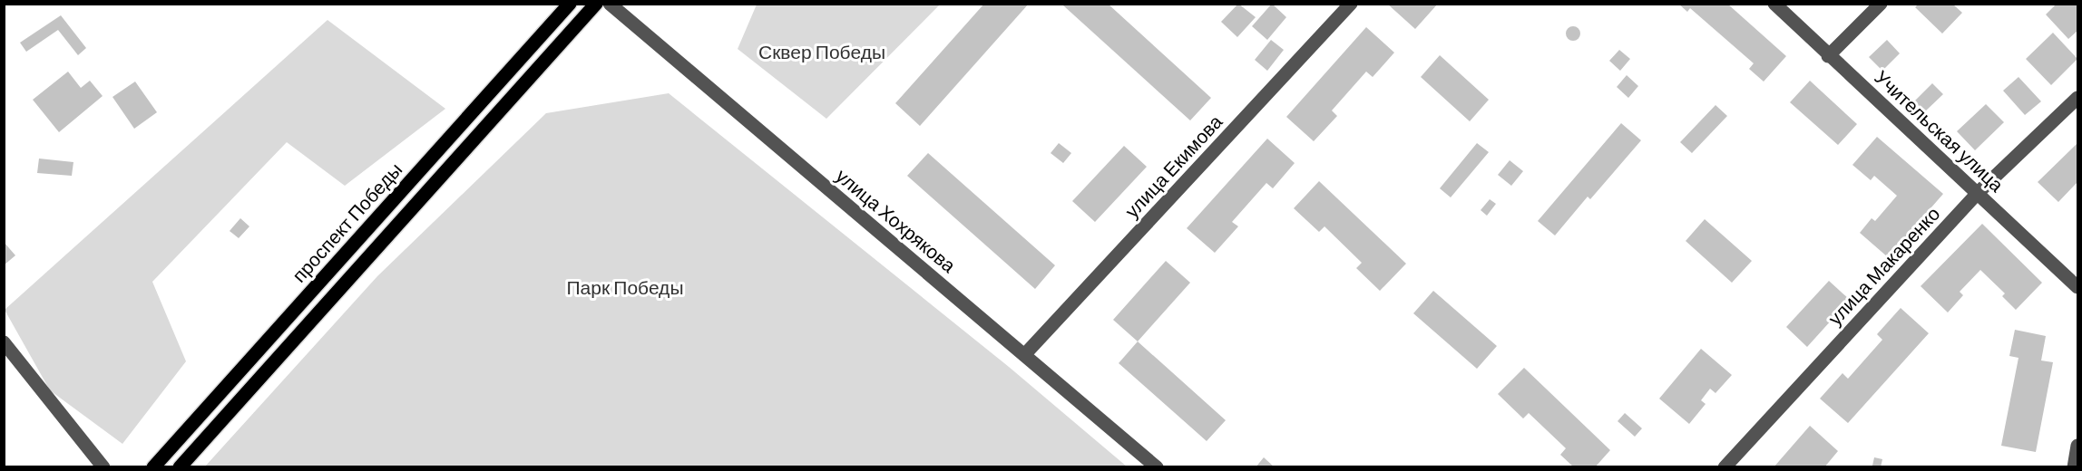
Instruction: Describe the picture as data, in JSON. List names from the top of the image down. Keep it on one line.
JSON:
{"streets":{"main road":["проспект Победы"],"street":["Учительская улица","улица Екимова","улица Хохрякова","улица Макаренко"]},"crossings":[["Учительская улица","улица Макаренко"],["улица Екимова","улица Хохрякова"]],"parks":["Сквер Победы","Парк Победы"]}
